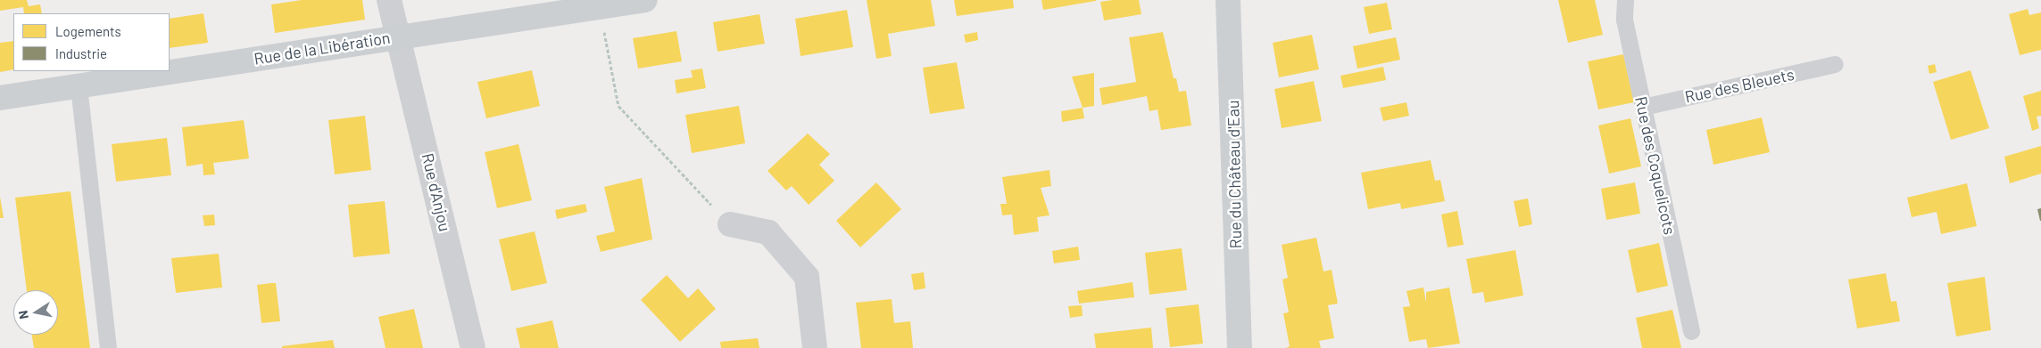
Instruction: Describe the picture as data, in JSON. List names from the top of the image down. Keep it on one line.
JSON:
{"streets":{"street":["Rue de la Libération","Rue du Château d'Eau","Rue d'Anjou"],"lane":["Rue des Bleuets","Rue des Coquelicots"]},"crossings":[["Rue de la Libération","Rue d'Anjou"],["Rue des Bleuets","Rue des Coquelicots"]],"legend":["Logements","Industrie"],"north":"left"}
